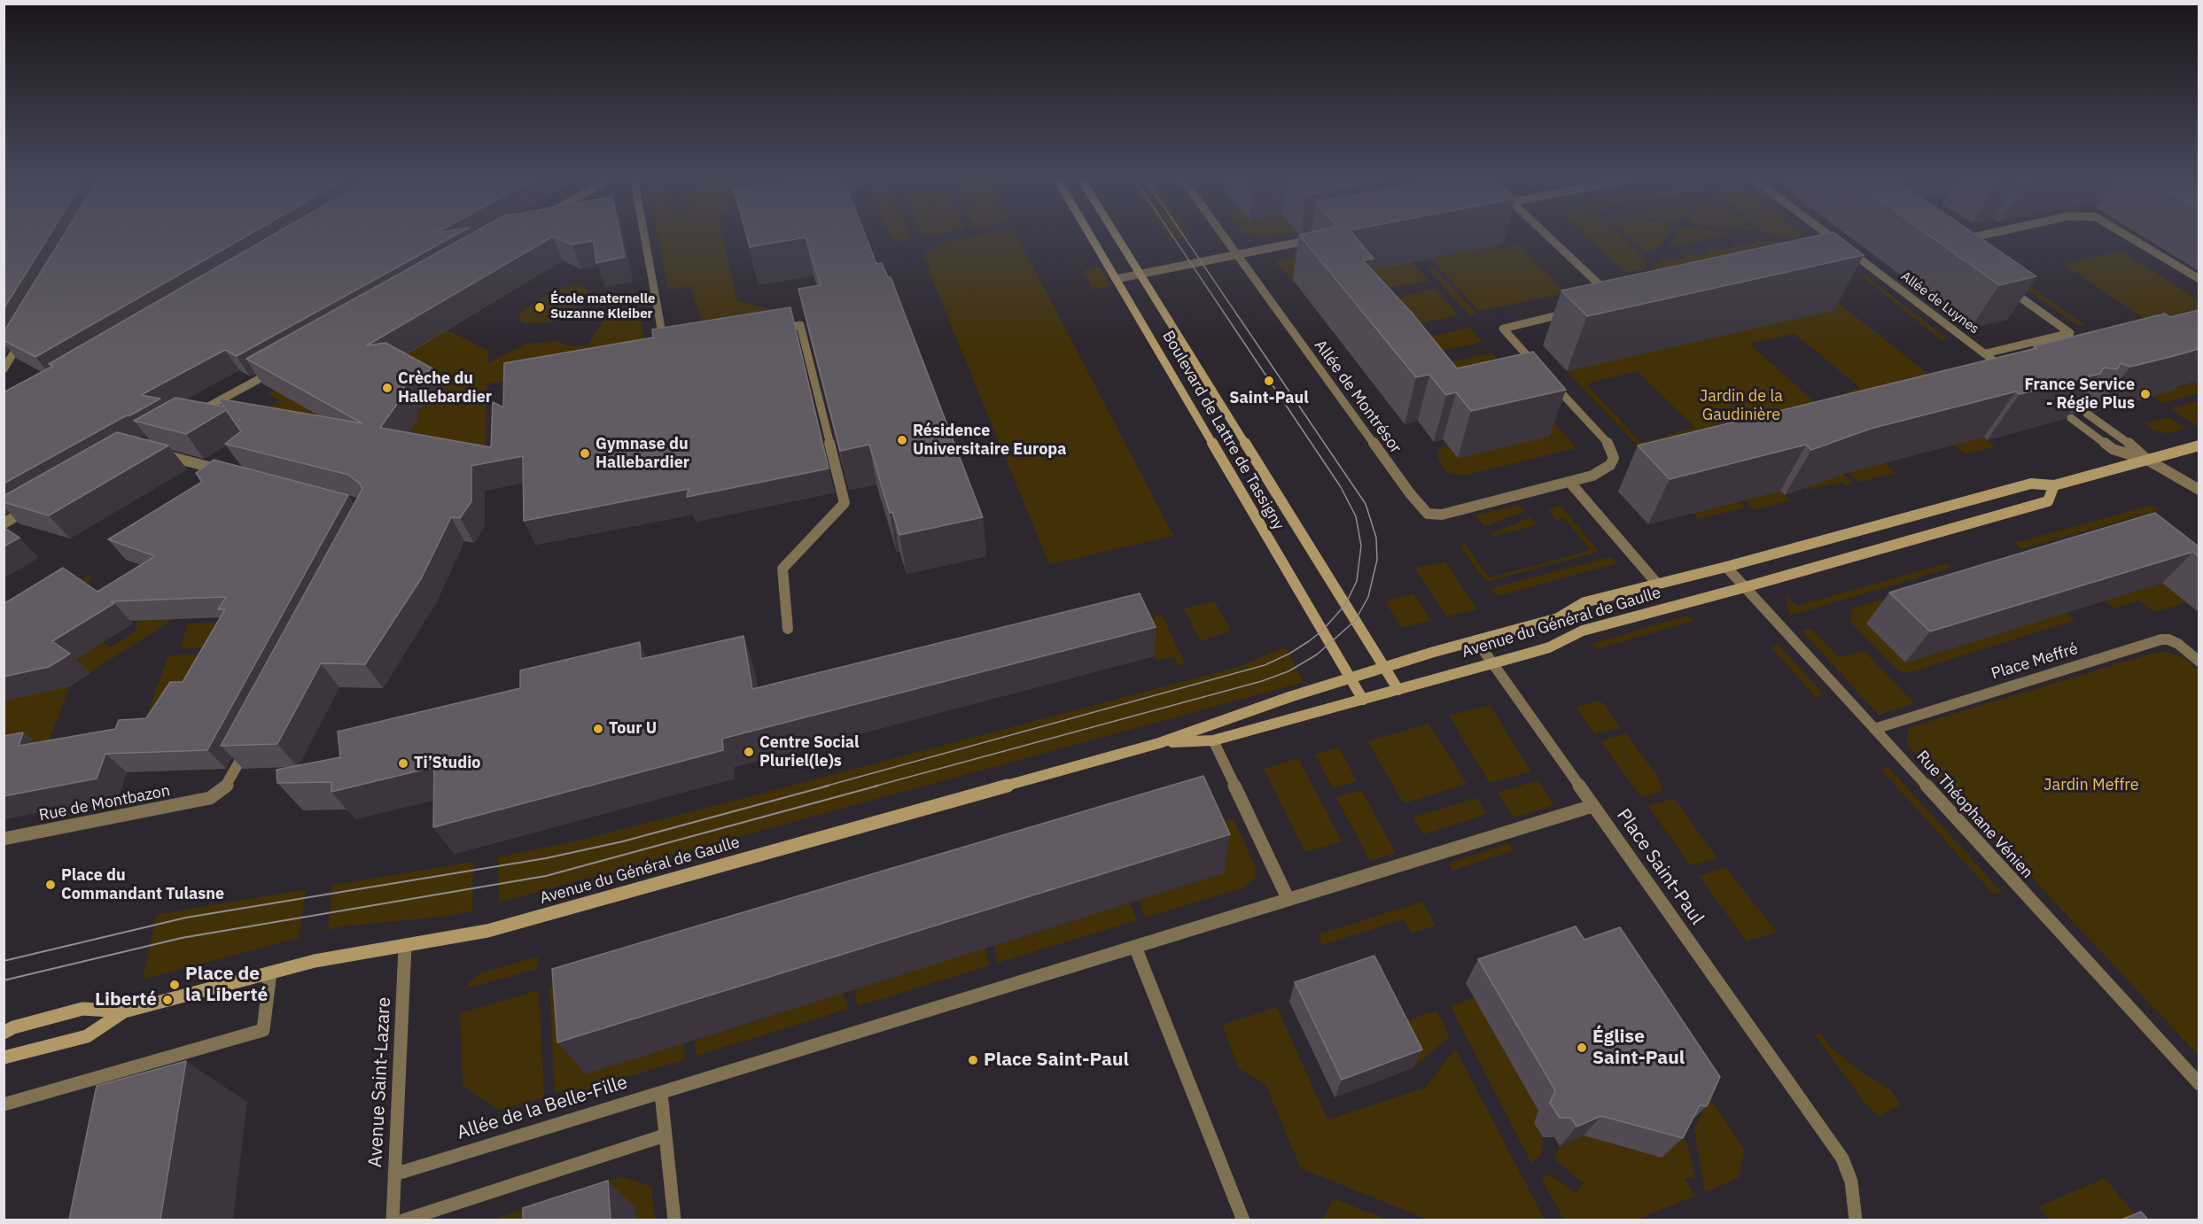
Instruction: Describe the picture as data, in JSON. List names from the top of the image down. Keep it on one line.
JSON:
{"streets":{"main road":["Boulevard de Lattre de Tassigny","Avenue du Général de Gaulle"],"street":["Allée de Luynes","Allée de Montrésor","Place Meffré","Rue de Montbazon","Rue Théophane Vénien","Place Saint-Paul","Avenue Saint-Lazare","Allée de la Belle-Fille"]},"crossings":[["Boulevard de Lattre de Tassigny","Avenue du Général de Gaulle"],["Avenue du Général de Gaulle","Rue Théophane Vénien"],["Avenue du Général de Gaulle","Avenue Saint-Lazare"],["Place Meffré","Rue Théophane Vénien"],["Place Saint-Paul","Allée de la Belle-Fille"],["Avenue Saint-Lazare","Allée de la Belle-Fille"]],"parks":["Jardin de la Gaudinière","Jardin Meffre"],"places":["École maternelle Suzanne Kleiber","Saint-Paul","Crèche du Hallebardier","France Service - Régie Plus","Résidence Universitaire Europa","Gymnase du Hallebardier","Tour U","Centre Social Pluriel(le)s","Ti’Studio","Place du Commandant Tulasne","Place de la Liberté","Liberté","Église Saint-Paul","Place Saint-Paul"]}
